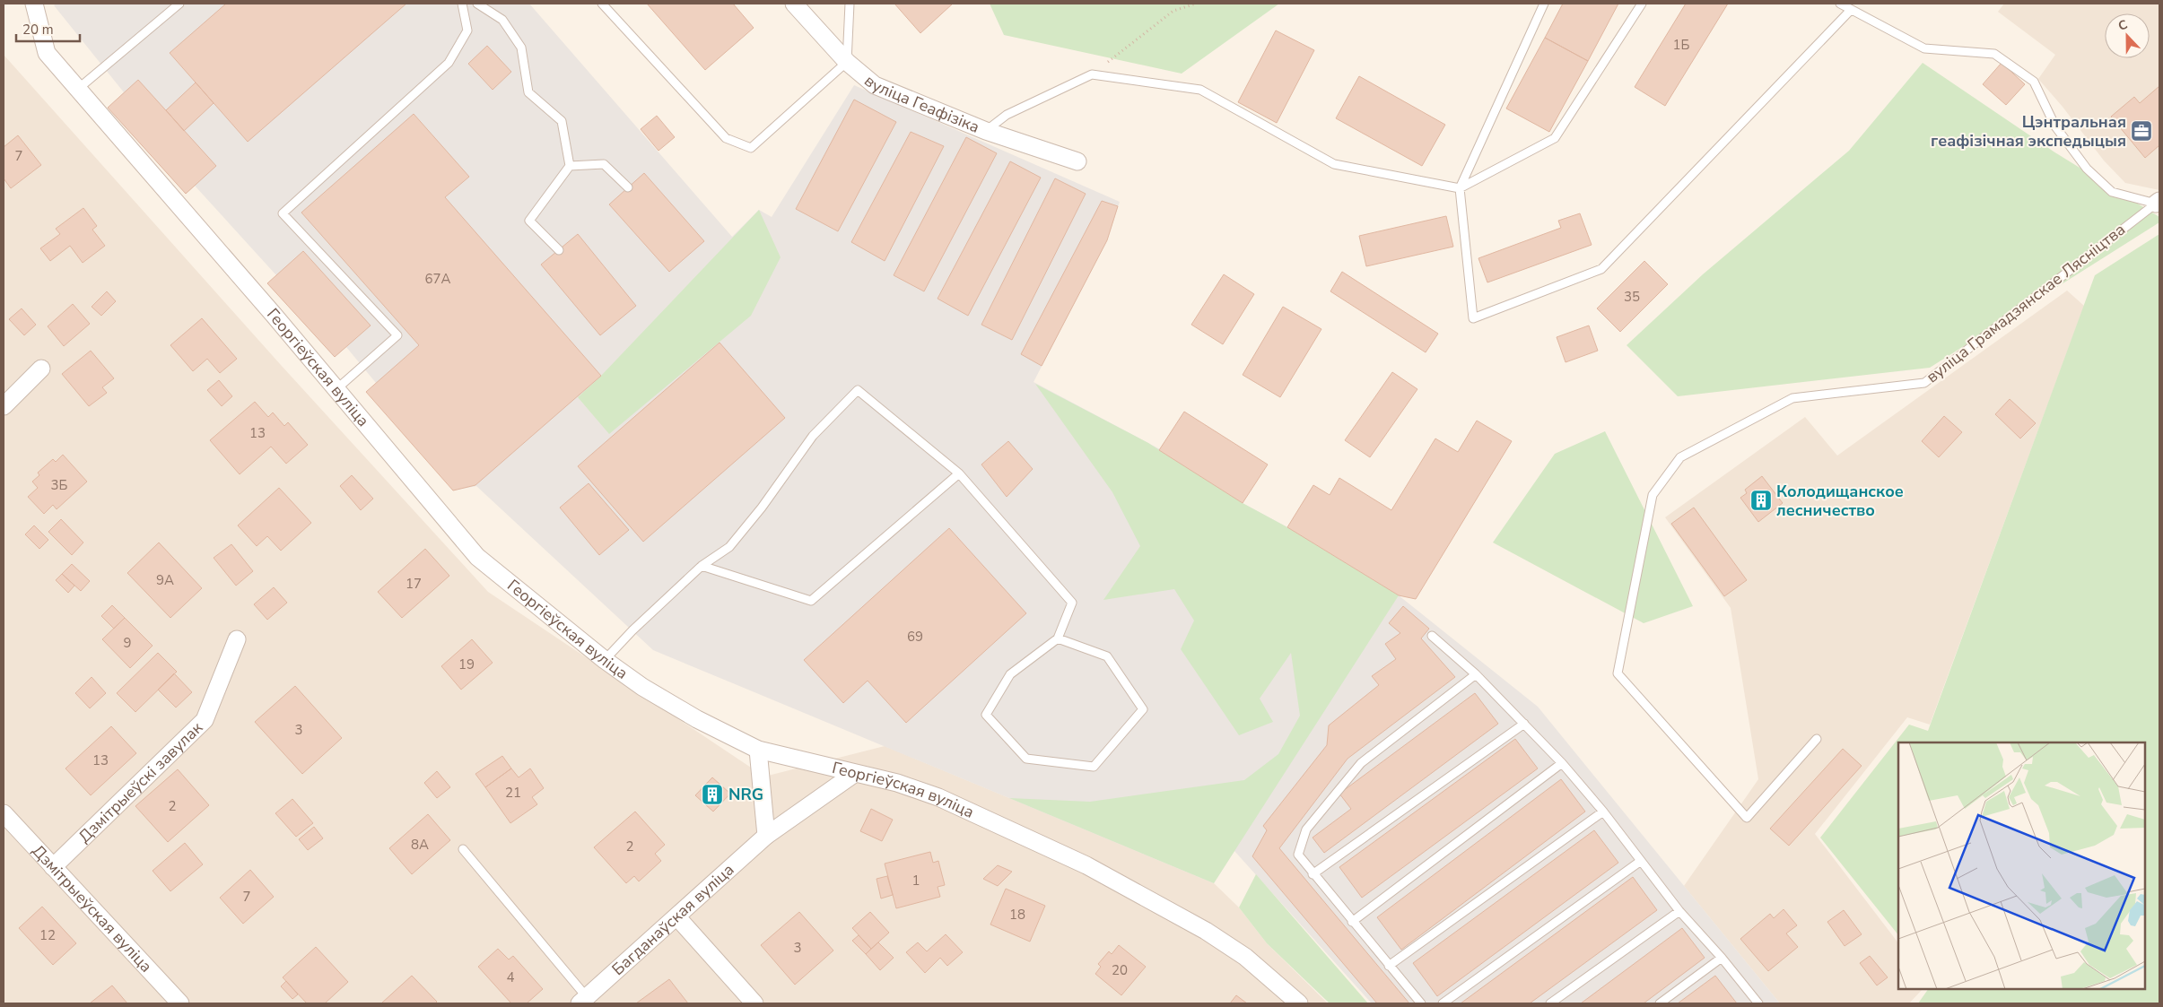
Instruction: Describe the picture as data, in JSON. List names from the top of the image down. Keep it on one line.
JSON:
{"streets":{"street":["вуліца Геафізіка","Георгіеўская вуліца","Дзмітрыеўскі завулак","Дзмітрыеўская вуліца","Багданаўская вуліца"],"lane":["вуліца Грамадзянскае Лясніцтва"]},"crossings":[["Георгіеўская вуліца","Багданаўская вуліца"],["Дзмітрыеўскі завулак","Дзмітрыеўская вуліца"]],"places":{"office":["Цэнтральная геафізічная экспедыцыя"],"building":["Колодищанское лесничество","NRG"]},"house_numbers":["1Б","7","67А","35","13","3Б","9А","17","69","9","19","3","13","21","2","8А","2","1","7","18","12","3","20","4"],"scale_bar":"20 m","north":"top"}
